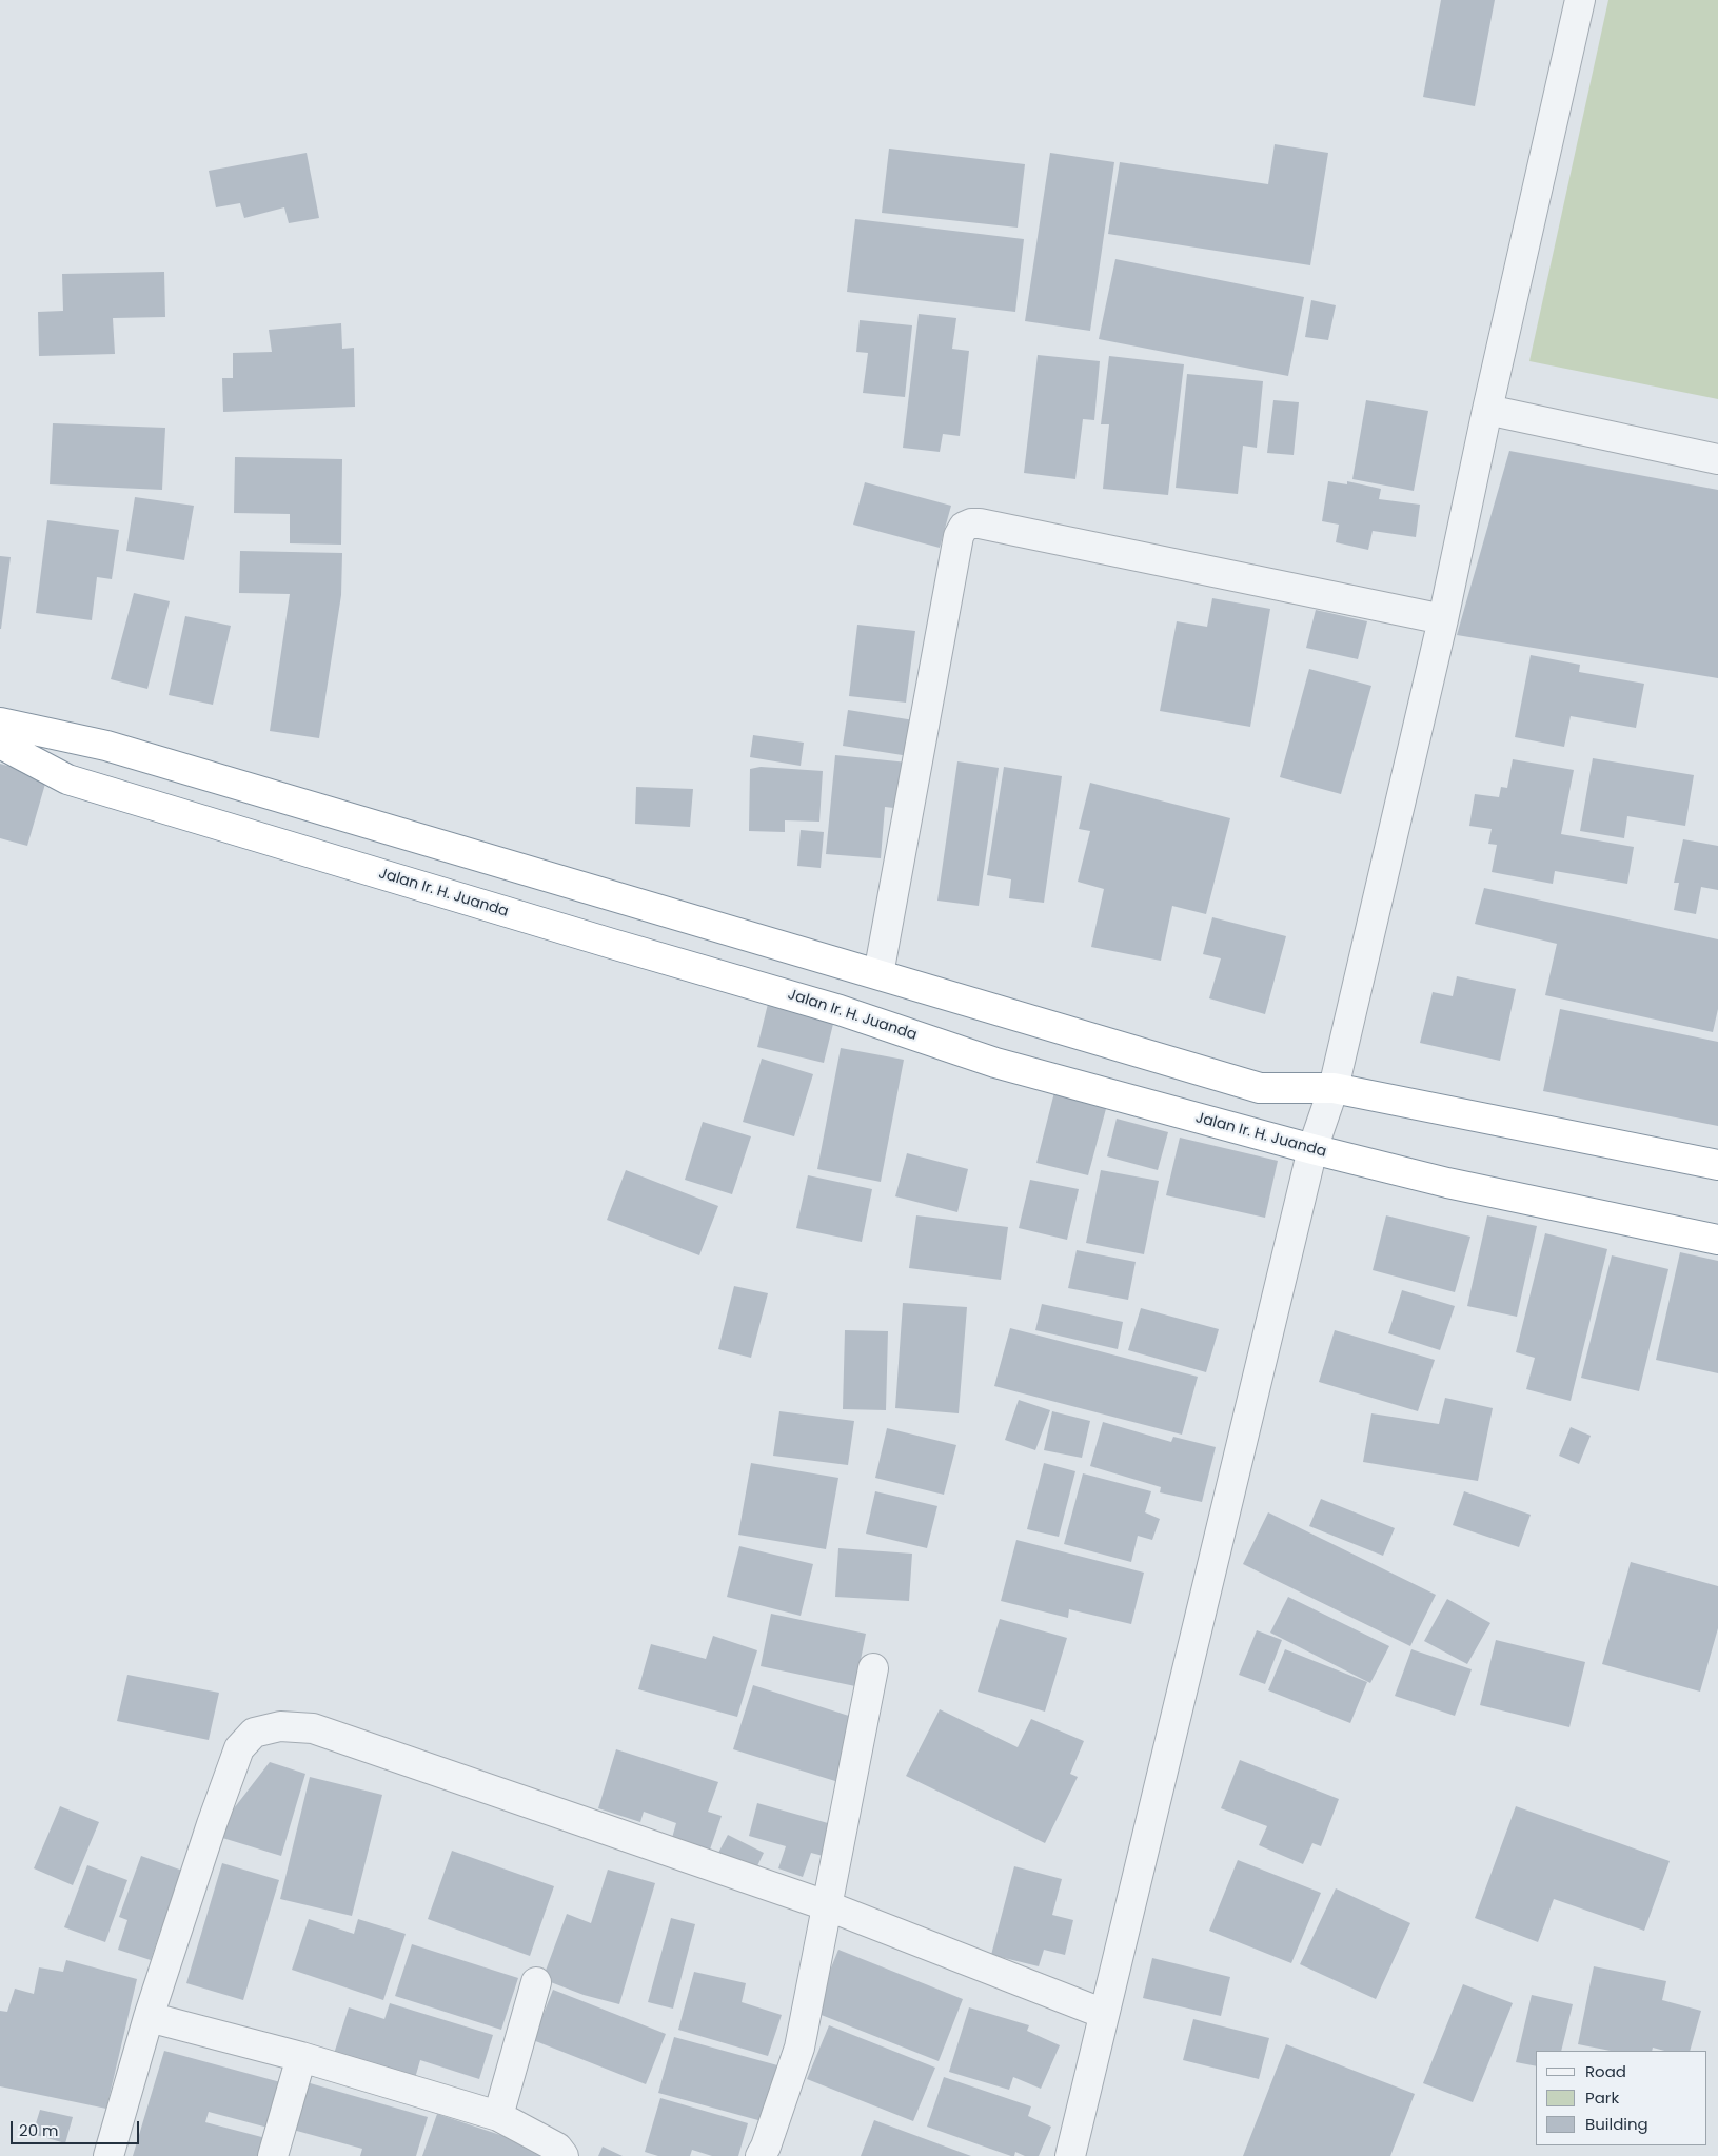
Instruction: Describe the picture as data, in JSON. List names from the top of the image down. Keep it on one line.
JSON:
{"streets":{"highway":["Jalan Ir. H. Juanda"]},"legend":["Road","Park","Building"],"scale_bar":"20 m"}
